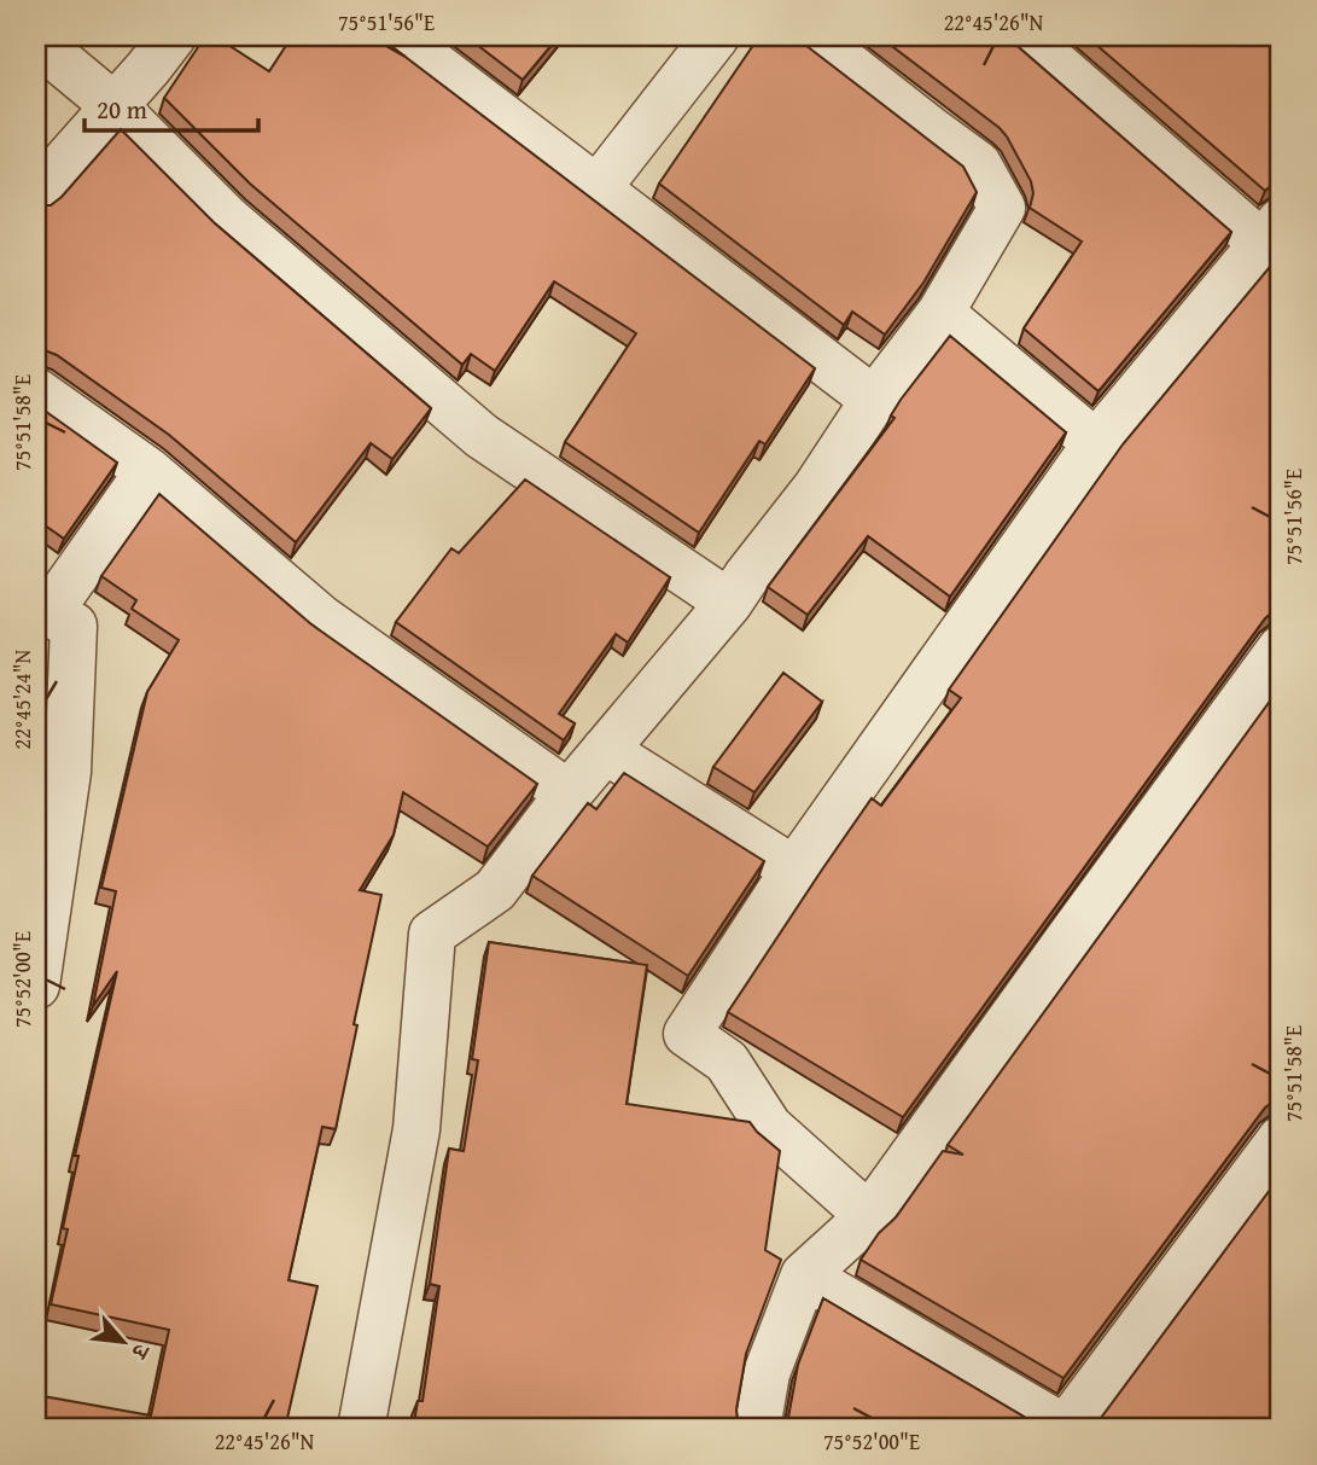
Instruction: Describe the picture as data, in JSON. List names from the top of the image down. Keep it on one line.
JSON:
{"scale_bar":"20 m","north":"bottom right","coordinates":["75°51'56\"E","22°45'26\"N","75°51'58\"E","22°45'24\"N","75°52'00\"E"]}
